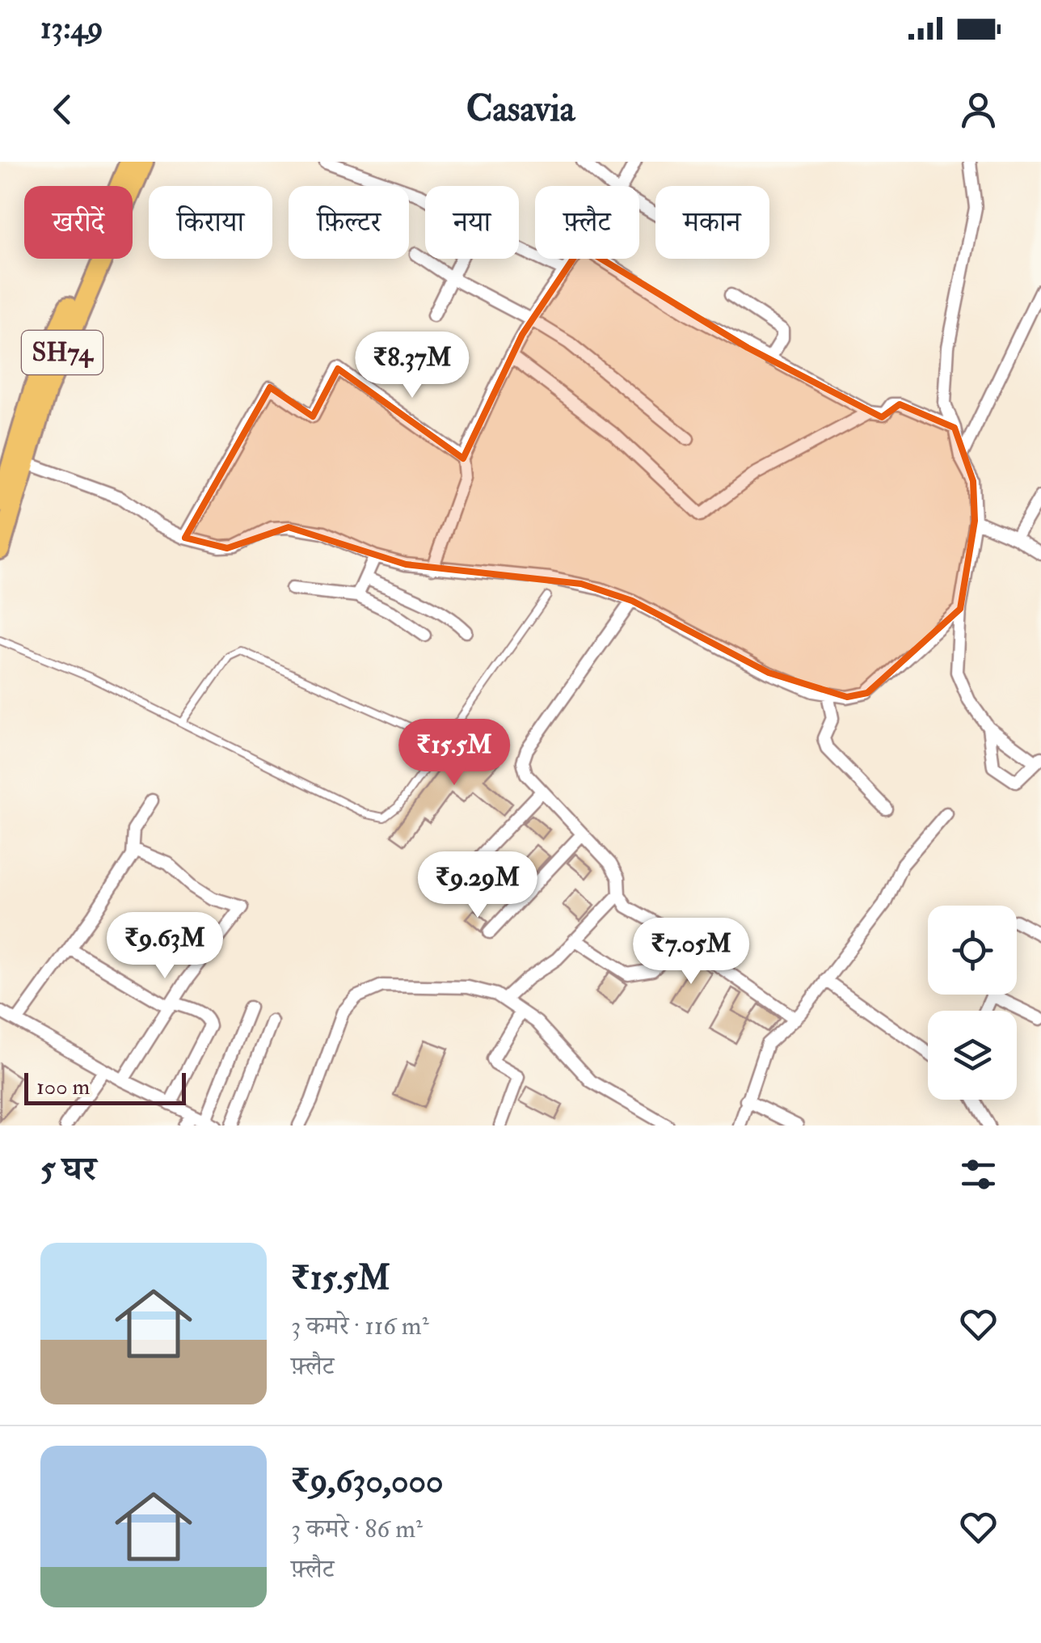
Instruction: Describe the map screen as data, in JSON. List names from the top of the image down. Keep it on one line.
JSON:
{"streets":{"main road":["SH74"]},"scale_bar":"100 m","page":{"status":"13:49","header":"Casavia","chip":["खरीदें","किराया","फ़िल्टर","नया","फ़्लैट","मकान"],"price":["₹8.37M","₹15.5M","₹9.29M","₹9.63M","₹7.05M"],"scale":"100 m","heading":"5 घर","list":[{"name":"₹15.5M","note":"3 कमरे · 116 m² · फ़्लैट"},{"name":"₹9,630,000","note":"3 कमरे · 86 m² · फ़्लैट"}]}}
